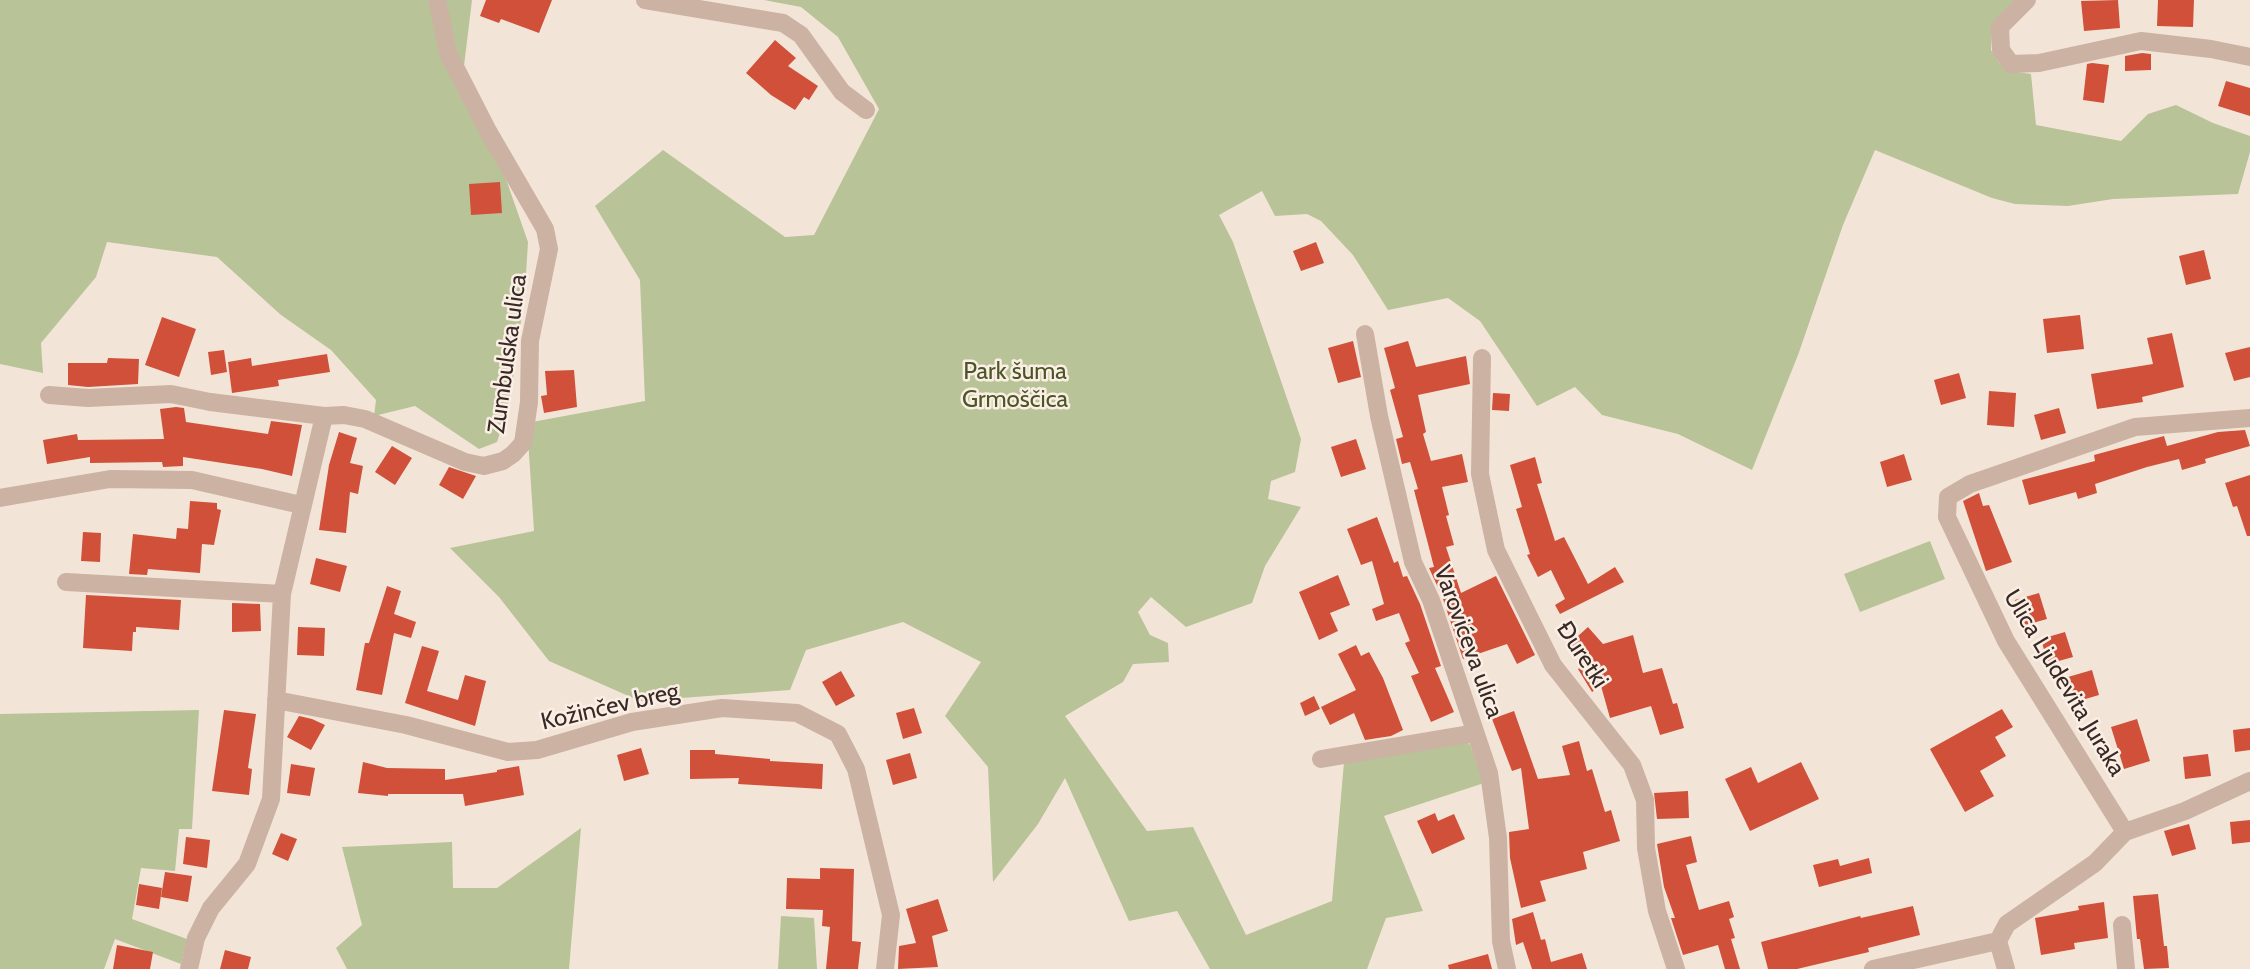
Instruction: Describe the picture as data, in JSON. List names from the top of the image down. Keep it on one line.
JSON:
{"streets":{"street":["Zumbulska ulica","Varovićeva ulica","Đuretki","Ulica Ljudevita Juraka","Kožinčev breg"]},"parks":["Park šuma Grmoščica"]}
